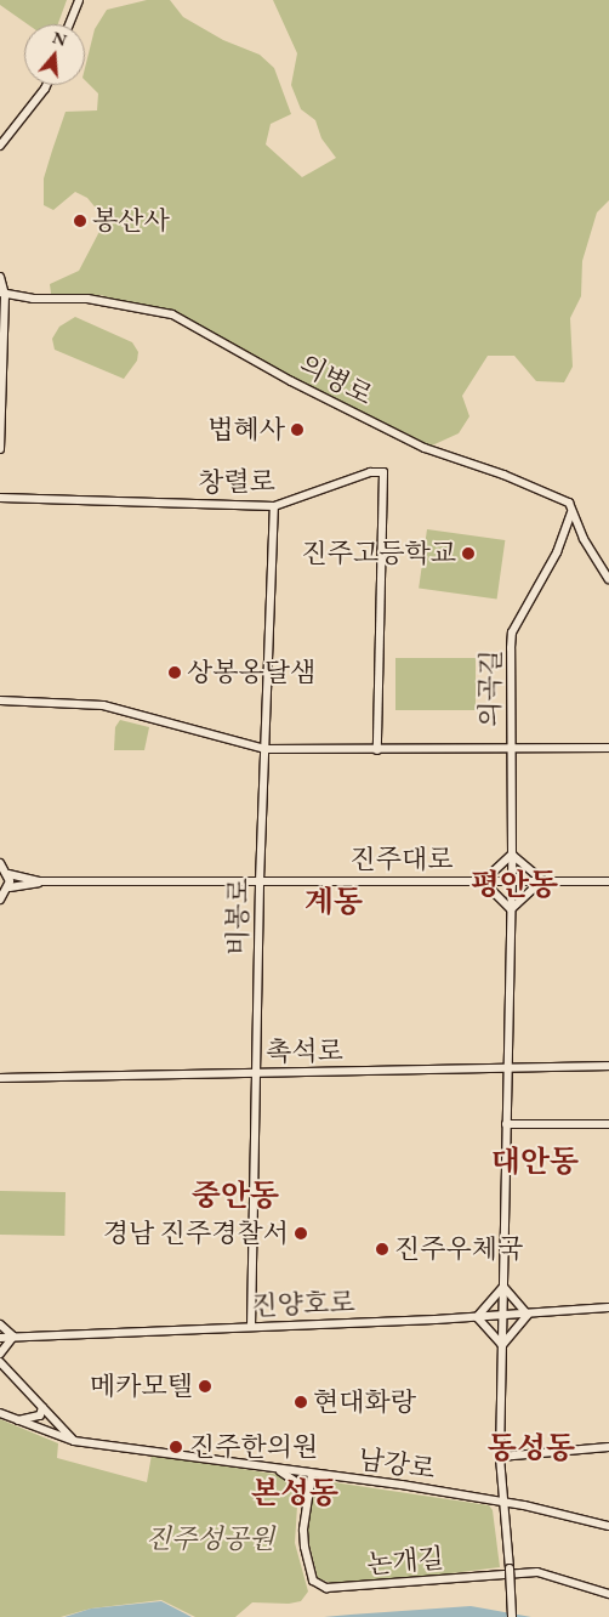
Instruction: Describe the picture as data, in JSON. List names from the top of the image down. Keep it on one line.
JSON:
{"streets":{"street":["의병로","창렬로","의곡길","진주대로","비봉로","촉석로","진양호로","남강로","논개길"]},"crossings":[["의병로","의곡길"],["창렬로","비봉로"],["의곡길","진주대로"],["진주대로","비봉로"],["비봉로","촉석로"],["비봉로","진양호로"],["남강로","논개길"]],"districts":["평안동","계동","대안동","중안동","동성동","본성동"],"parks":["진주성공원"],"places":["봉산사","법혜사","진주고등학교","상봉옹달샘","경남 진주경찰서","진주우체국","메카모텔","현대화랑","진주한의원"],"north":"top"}
